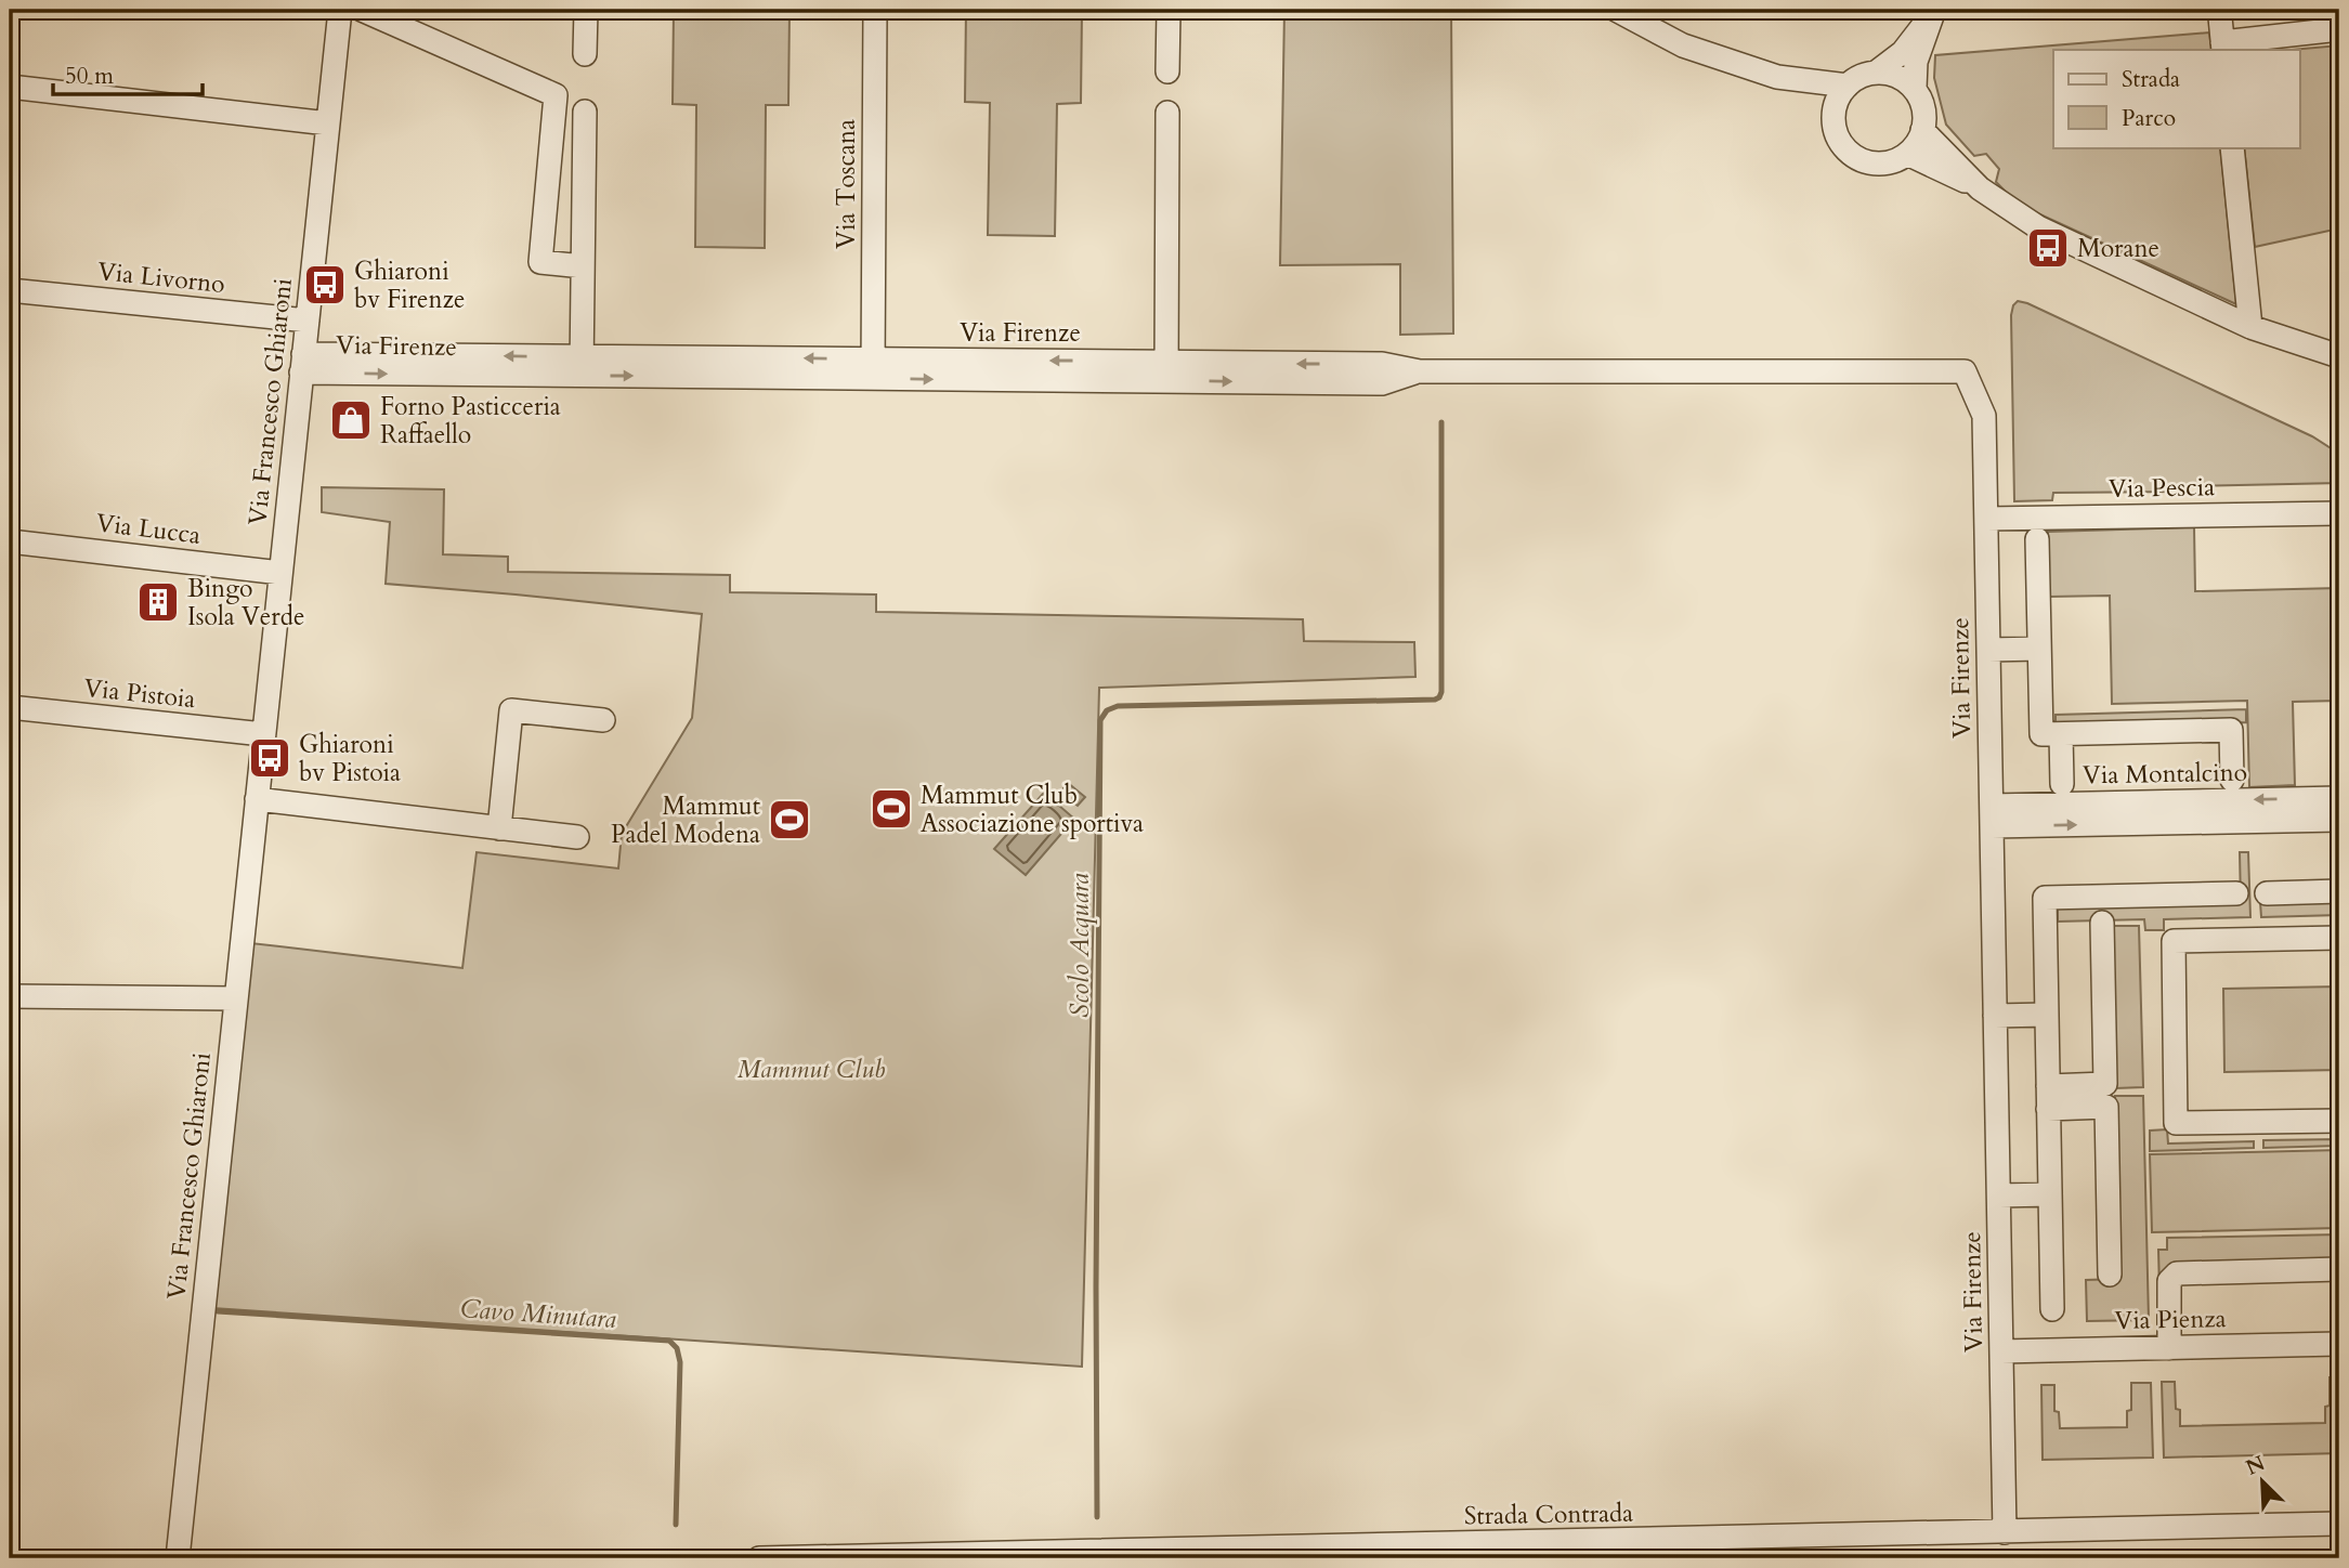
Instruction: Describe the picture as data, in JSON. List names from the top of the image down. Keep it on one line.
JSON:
{"streets":{"street":["Via Toscana","Via Livorno","Via Firenze","Via Francesco Ghiaroni","Via Pescia","Via Lucca","Via Pistoia","Via Montalcino","Via Pienza","Strada Contrada"]},"crossings":[["Via Toscana","Via Firenze"],["Via Livorno","Via Francesco Ghiaroni"],["Via Firenze","Via Francesco Ghiaroni"],["Via Firenze","Via Pescia"],["Via Firenze","Via Montalcino"],["Via Firenze","Via Pienza"],["Via Firenze","Strada Contrada"],["Via Francesco Ghiaroni","Via Lucca"],["Via Francesco Ghiaroni","Via Pistoia"]],"water":["Scolo Acquara","Cavo Minutara"],"parks":["Mammut Club"],"places":{"bus stop":["Morane","Ghiaroni bv Firenze","Ghiaroni bv Pistoia"],"shop":["Forno Pasticceria Raffaello"],"building":["Bingo Isola Verde"],"sports":["Mammut Club Associazione sportiva","Mammut Padel Modena"]},"legend":["Strada","Parco"],"scale_bar":"50 m","north":"top left"}
